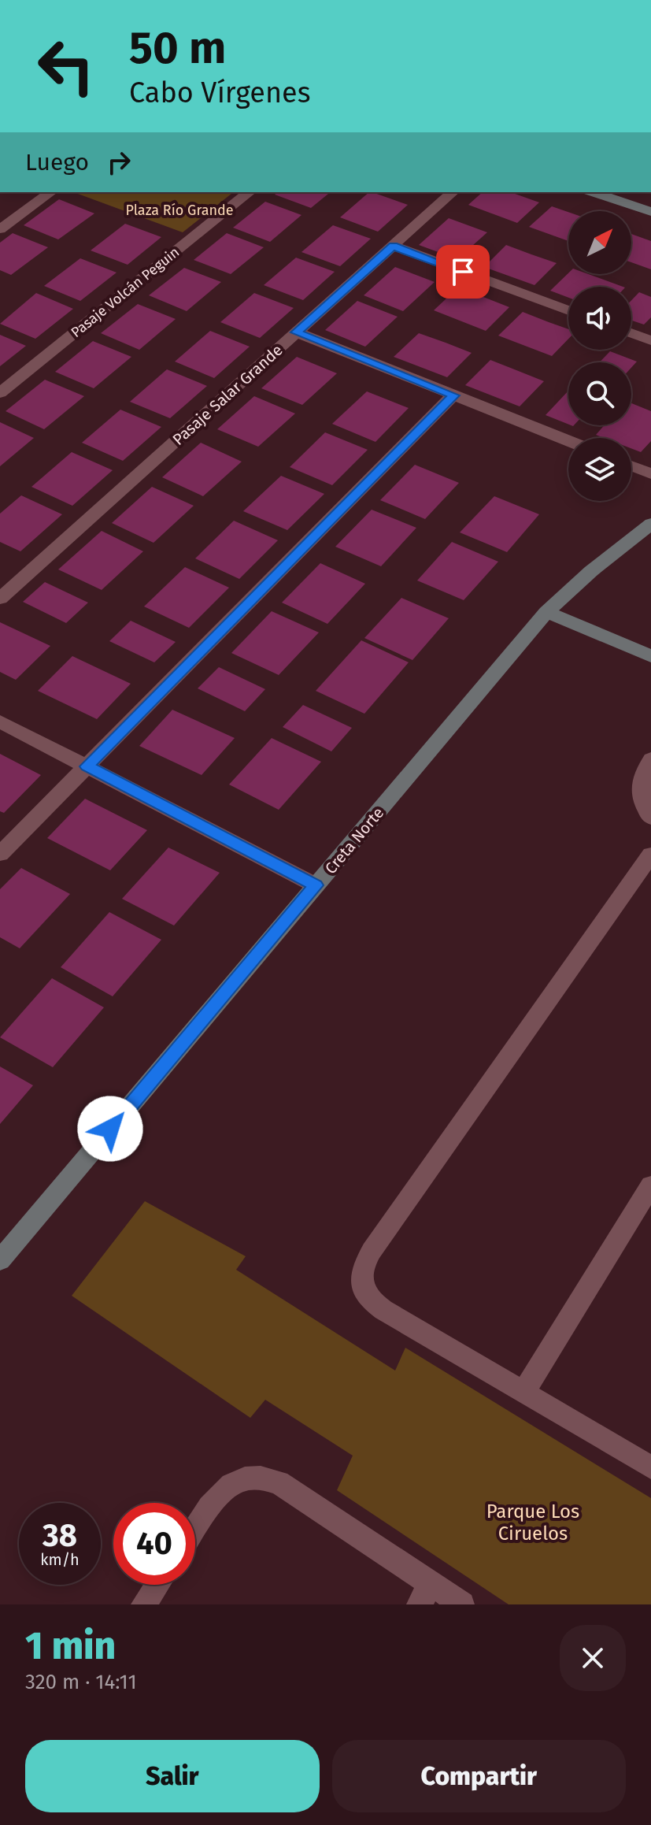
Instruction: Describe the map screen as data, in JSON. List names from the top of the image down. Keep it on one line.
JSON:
{"streets":{"street":["Pasaje Volcán Peguin","Pasaje Salar Grande","Creta Norte"]},"parks":["Plaza Río Grande","Parque Los Ciruelos"],"north":"top right","page":{"turn":["50 m","Cabo Vírgenes"],"then":"Luego","speed":"38 km/h","limit":"40","heading":["1 min","320 m · 14:11"],"buttons":["Salir","Compartir"]}}
